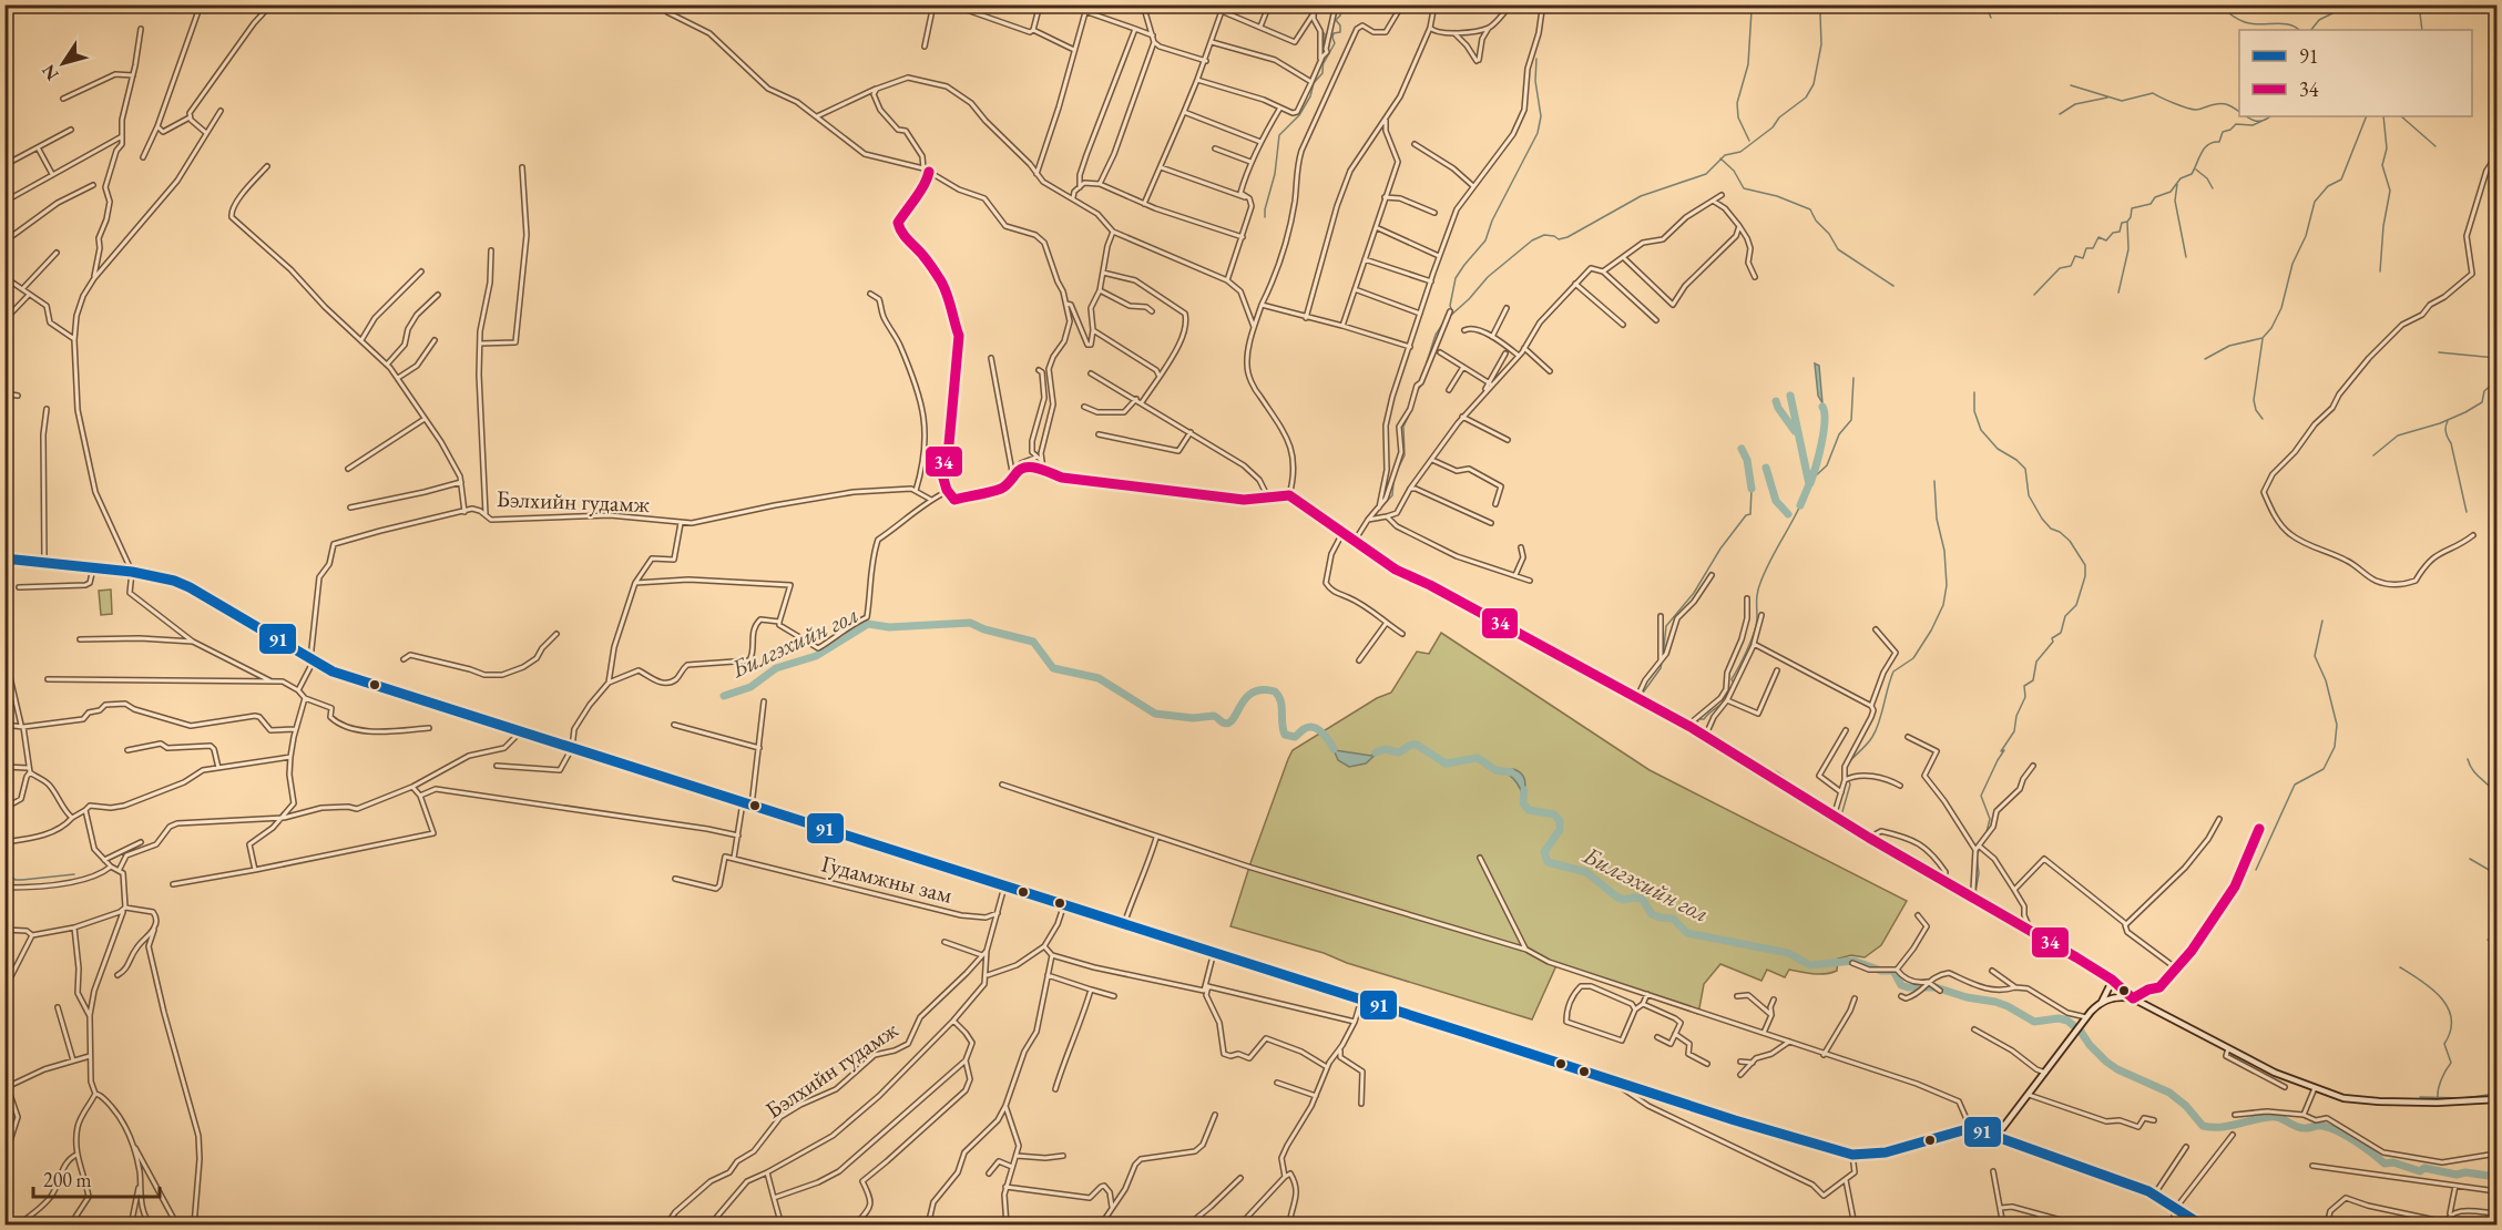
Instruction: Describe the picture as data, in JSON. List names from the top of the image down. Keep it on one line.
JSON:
{"streets":{"street":["Бэлхийн гудамж","Гудамжны зам"]},"crossings":[["Бэлхийн гудамж","Гудамжны зам"]],"water":["Билгэхийн гол"],"lines":["transit line 34","transit line 91"],"legend":["91","34"],"scale_bar":"200 m","north":"bottom left"}
